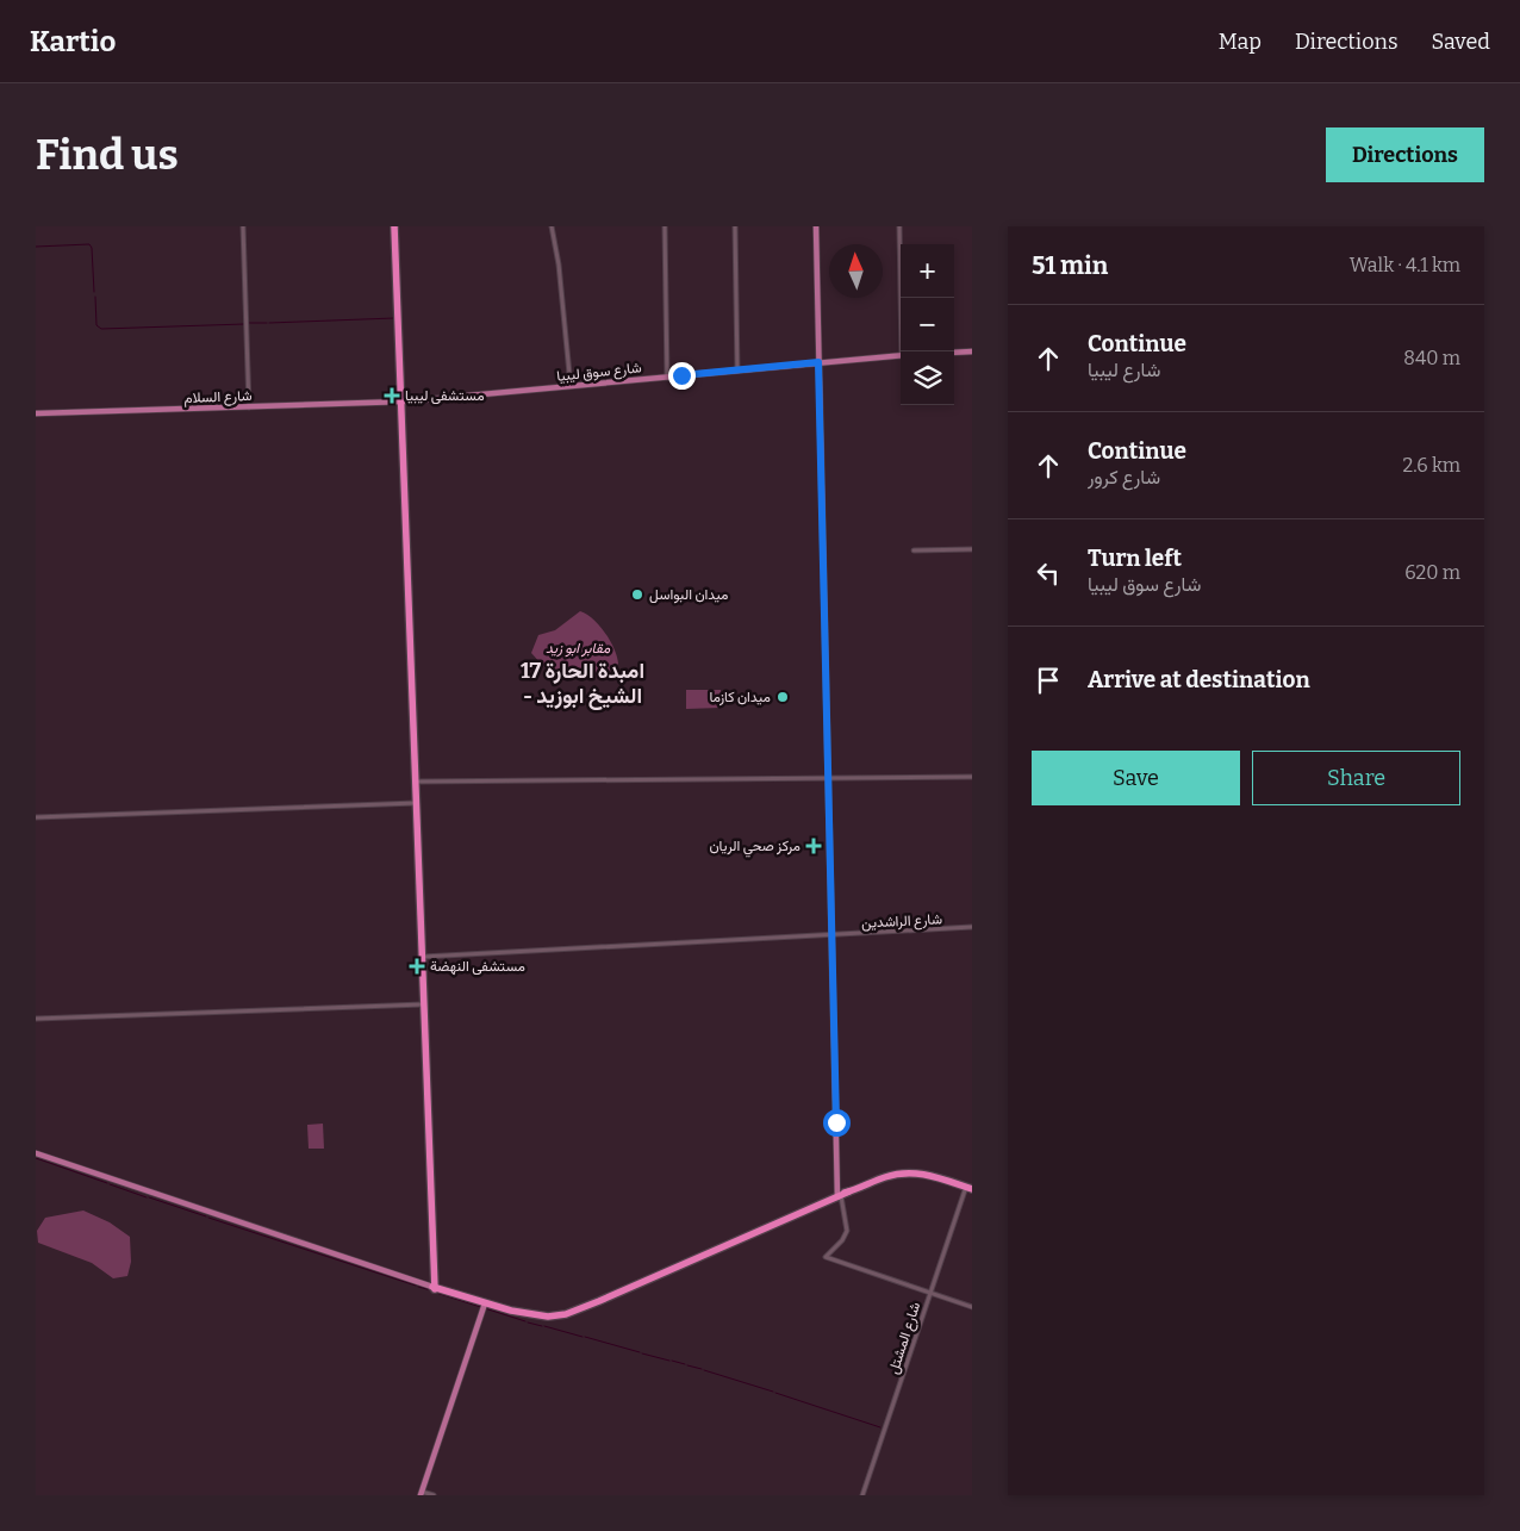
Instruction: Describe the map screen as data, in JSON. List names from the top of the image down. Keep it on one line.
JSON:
{"streets":{"main road":["شارع سوق ليبيا","شارع السلام"],"street":["شارع الراشدين","شارع المشتل"]},"crossings":[["شارع سوق ليبيا","شارع السلام"]],"districts":["امبدة الحارة 17 - الشيخ ابوزيد"],"parks":["مقابر ابو زيد"],"places":{"health":["مستشفى ليبيا","مركز صحي الريان","مستشفى النهضة"],"other":["ميدان البواسل","ميدان كازما"]},"north":"top","page":{"header":"Kartio","nav":["Map","Directions","Saved"],"buttons":["Directions",["Save","Share"]],"title":"Find us","heading":["51 min","Walk · 4.1 km"],"map_buttons":["+","−"],"list":[["Continue","شارع ليبيا","840 m"],["Continue","شارع كرور","2.6 km"],["Turn left","شارع سوق ليبيا","620 m"],"Arrive at destination"]}}
